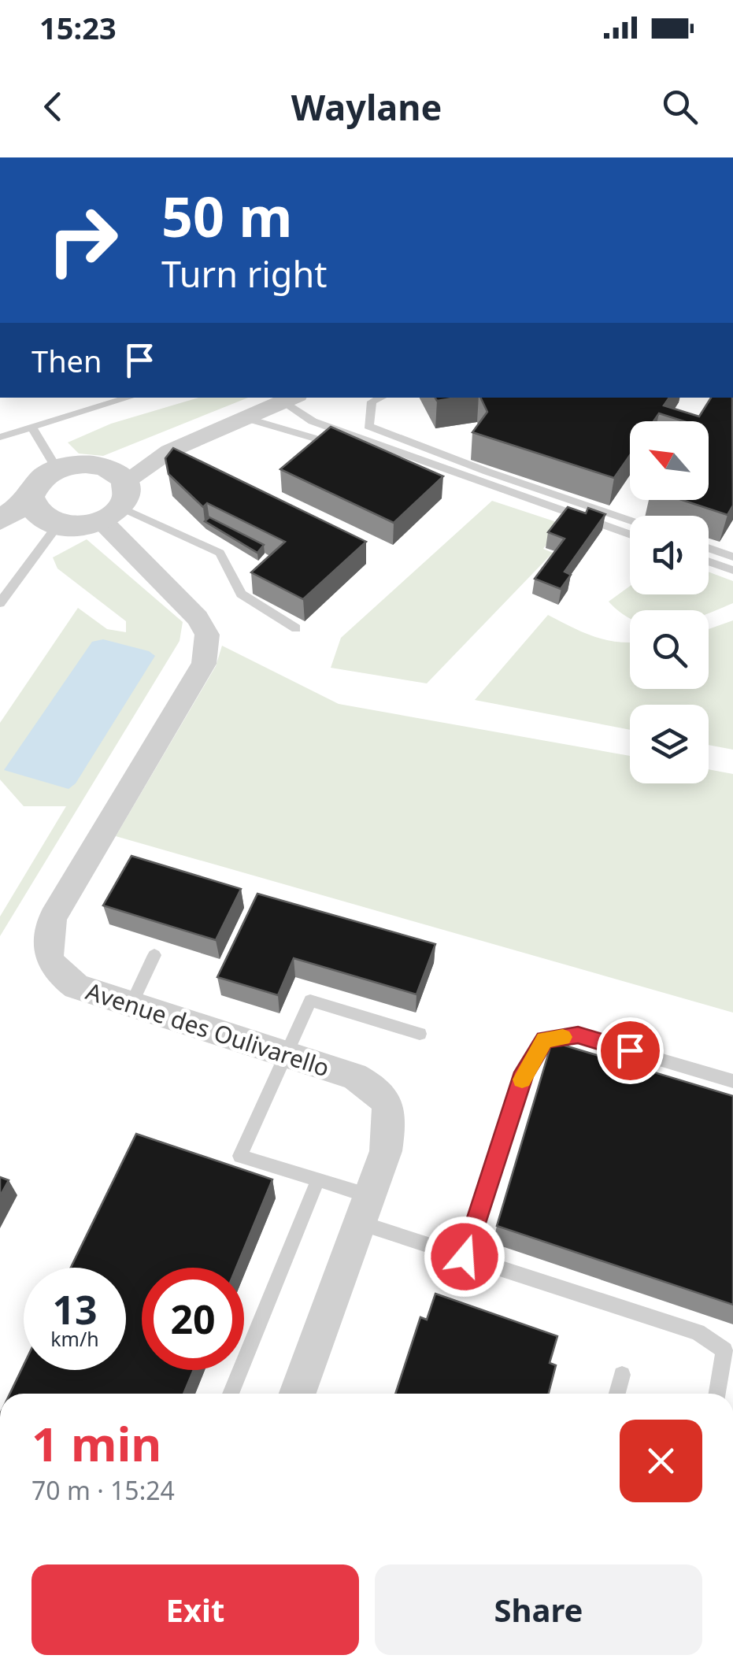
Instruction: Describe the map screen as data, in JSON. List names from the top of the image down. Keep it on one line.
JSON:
{"streets":{"street":["Avenue des Oulivarello"]},"north":"top left","page":{"status":"15:23","header":"Waylane","turn":["50 m","Turn right"],"then":"Then","speed":"13 km/h","limit":"20","heading":["1 min","70 m · 15:24"],"buttons":["Exit","Share"]}}
